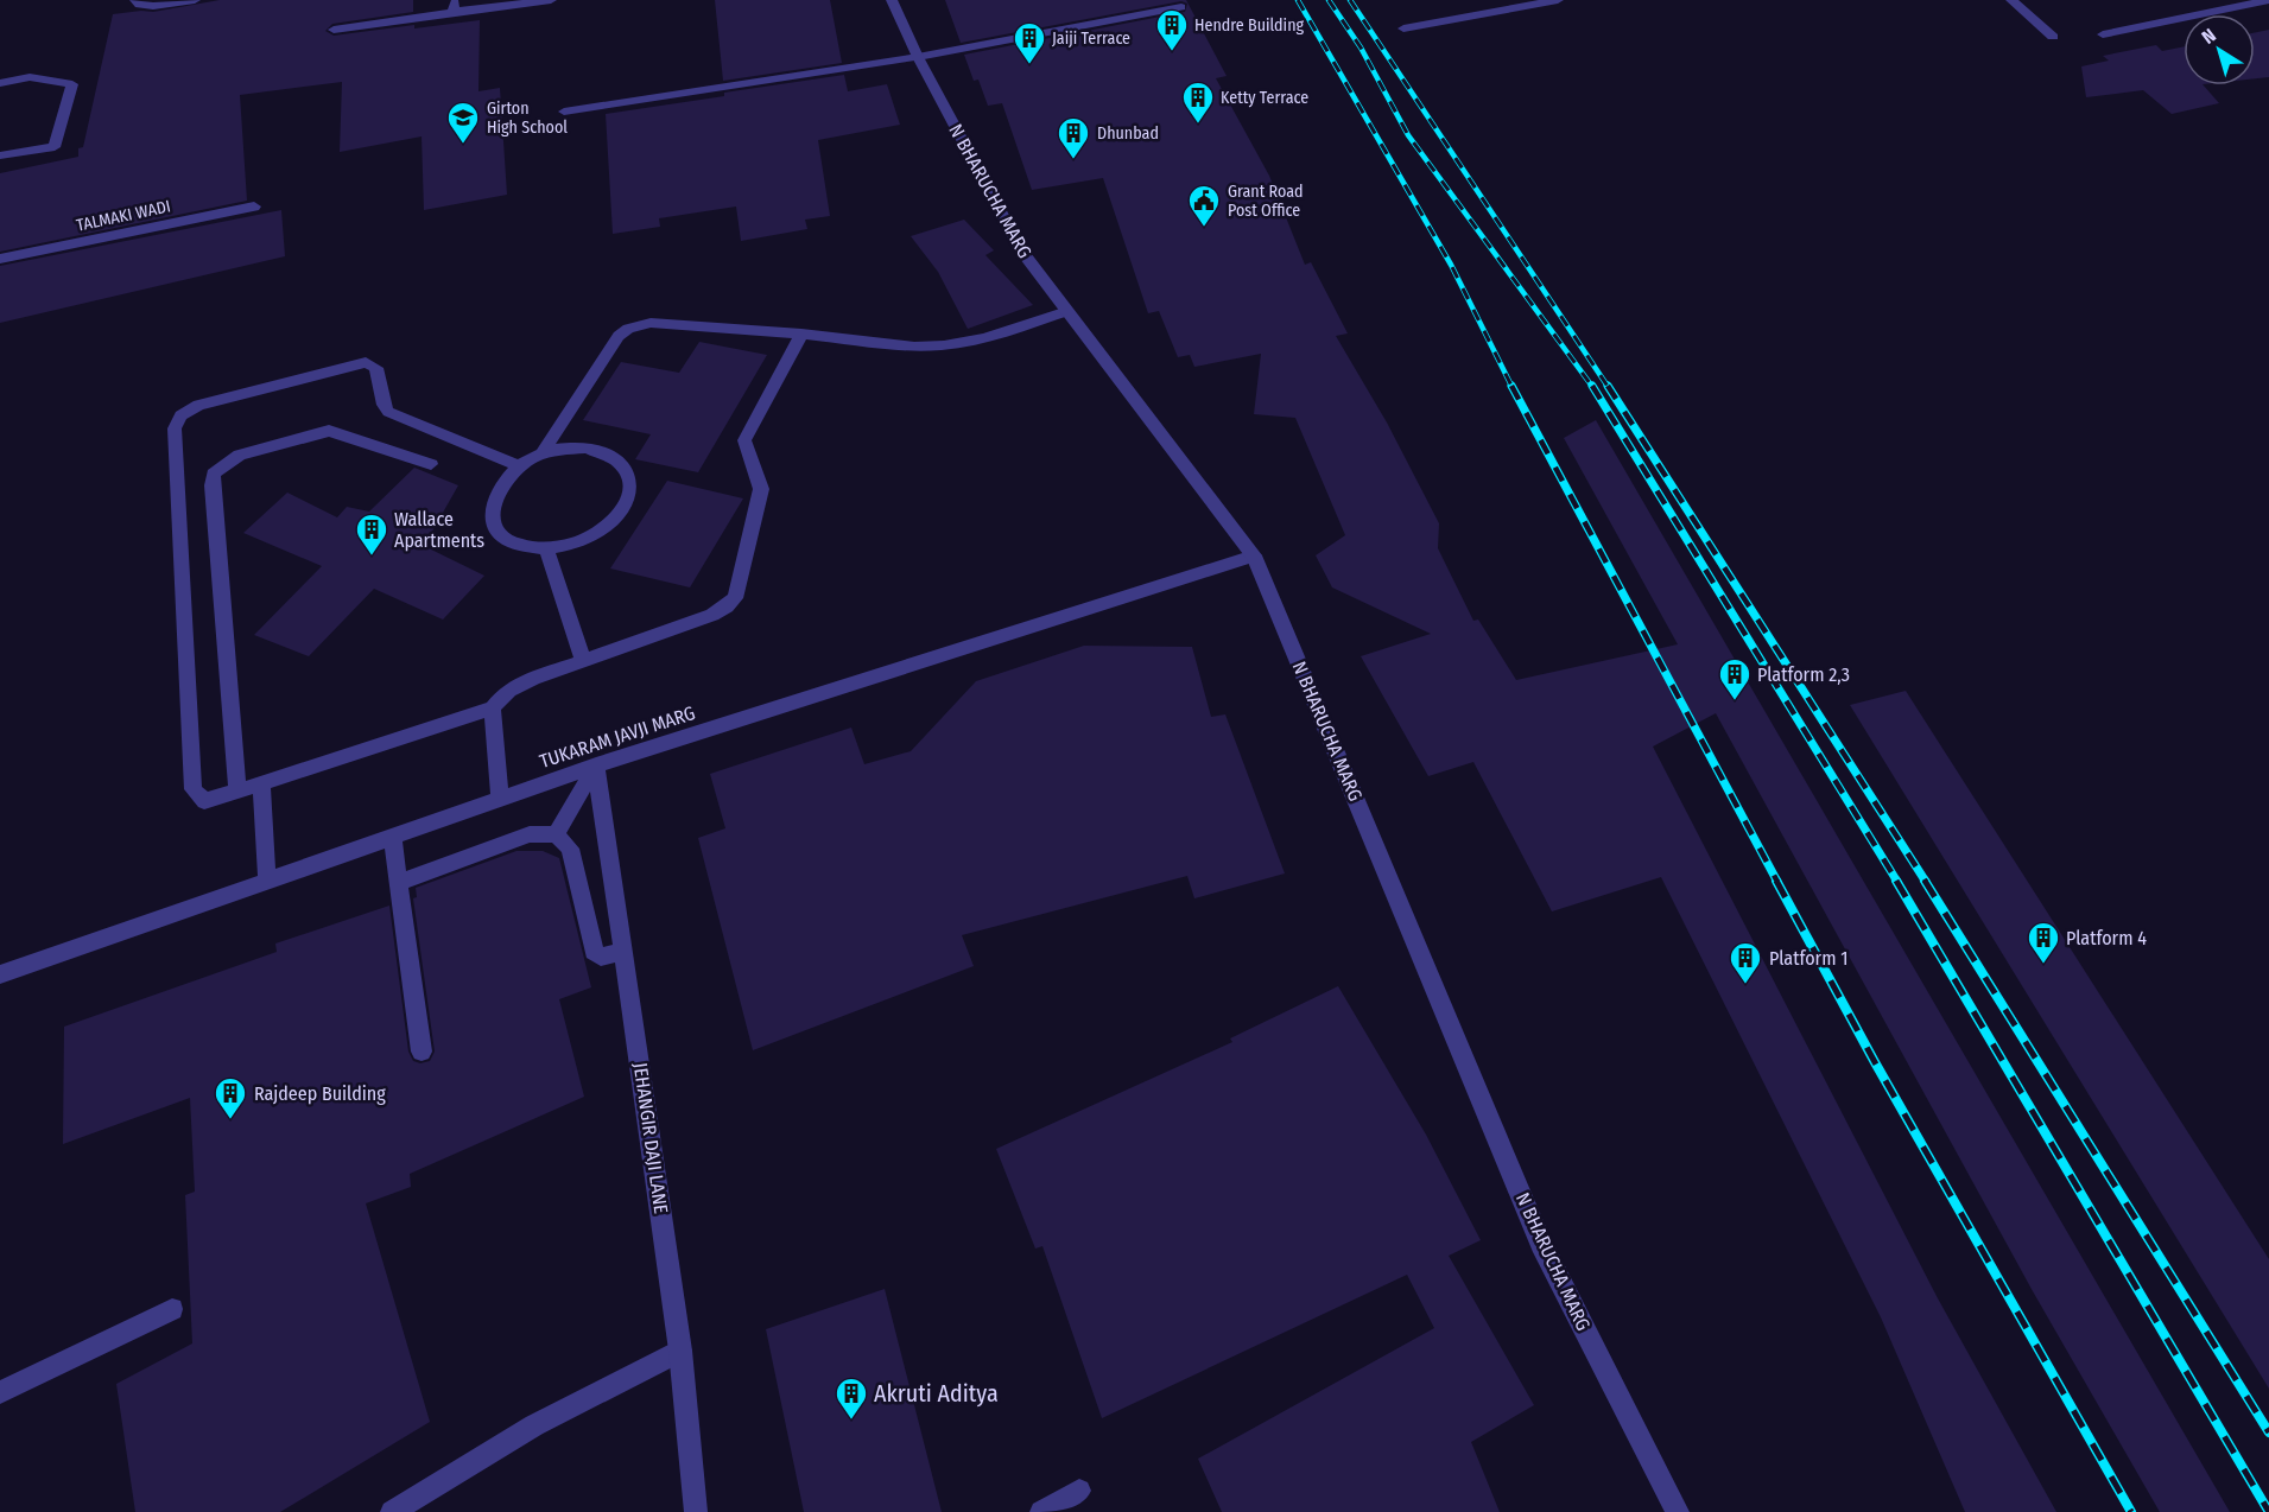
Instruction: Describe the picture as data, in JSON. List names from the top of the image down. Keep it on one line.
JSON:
{"streets":{"street":["N BHARUCHA MARG","TALMAKI WADI","TUKARAM JAVJI MARG","JEHANGIR DAJI LANE"]},"crossings":[["N BHARUCHA MARG","TUKARAM JAVJI MARG"],["TUKARAM JAVJI MARG","JEHANGIR DAJI LANE"]],"places":{"building":["Hendre Building","Jaiji Terrace","Ketty Terrace","Dhunbad","Wallace Apartments","Platform 2,3","Platform 4","Platform 1","Rajdeep Building","Akruti Aditya"],"school or university":["Girton High School"],"public building":["Grant Road Post Office"]},"north":"top left"}
